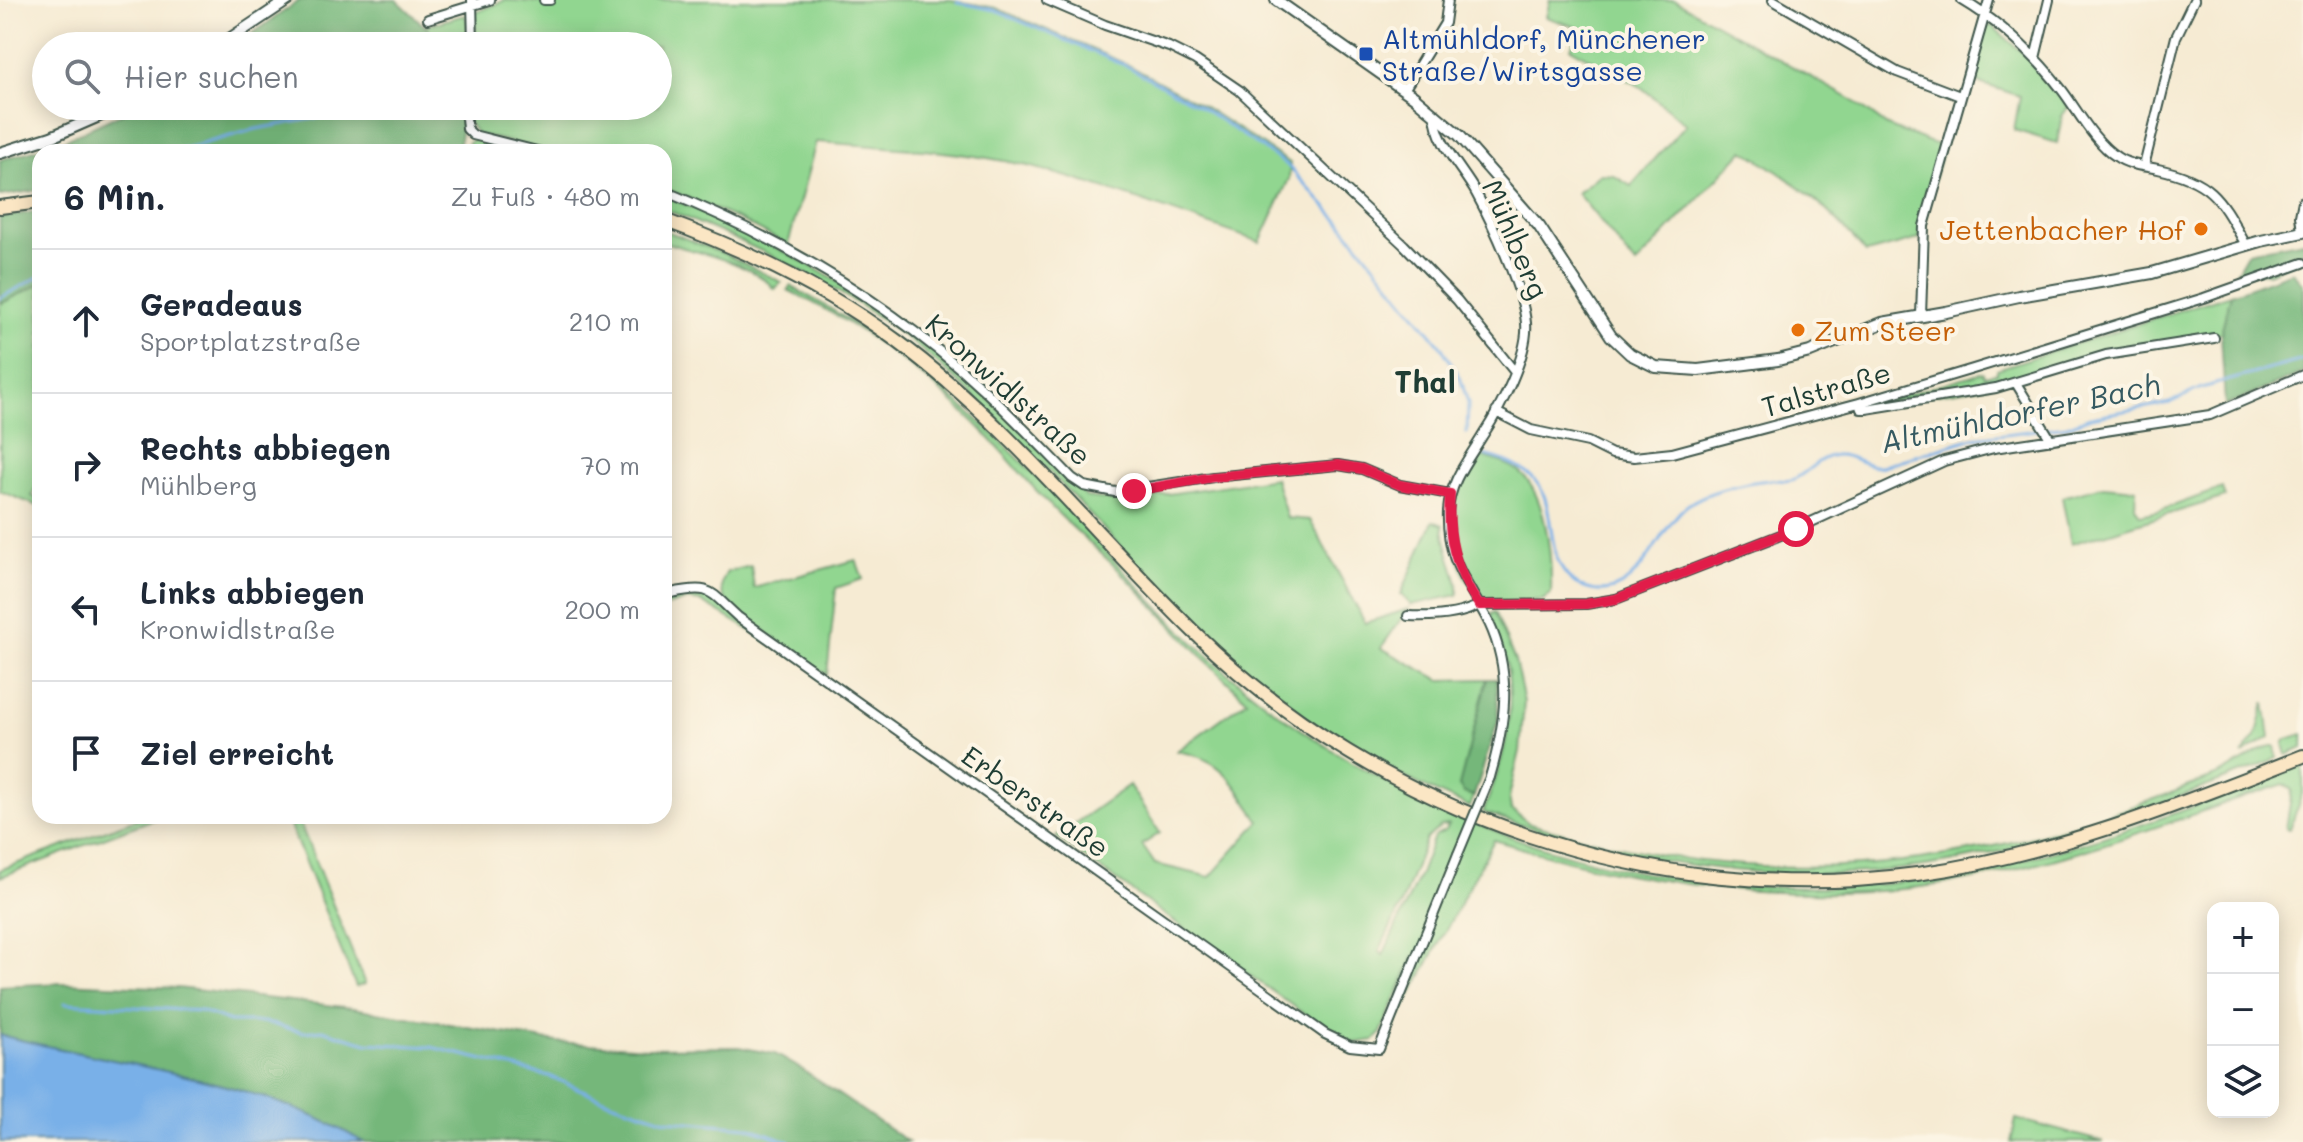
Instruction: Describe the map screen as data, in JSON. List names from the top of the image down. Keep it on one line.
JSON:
{"streets":{"street":["Mühlberg","Kronwidlstraße","Talstraße","Erberstraße"]},"crossings":[["Mühlberg","Kronwidlstraße"],["Mühlberg","Talstraße"],["Mühlberg","Erberstraße"]],"districts":["Thal"],"water":["Altmühldorfer Bach"],"places":{"transit":["Altmühldorf, Münchener Straße/Wirtsgasse"],"other":["Jettenbacher Hof","Zum Steer"]},"page":{"search":"Hier suchen","heading":["6 Min.","Zu Fuß · 480 m"],"list":[["Geradeaus","Sportplatzstraße","210 m"],["Rechts abbiegen","Mühlberg","70 m"],["Links abbiegen","Kronwidlstraße","200 m"],"Ziel erreicht"],"map_buttons":["+","−"]}}
